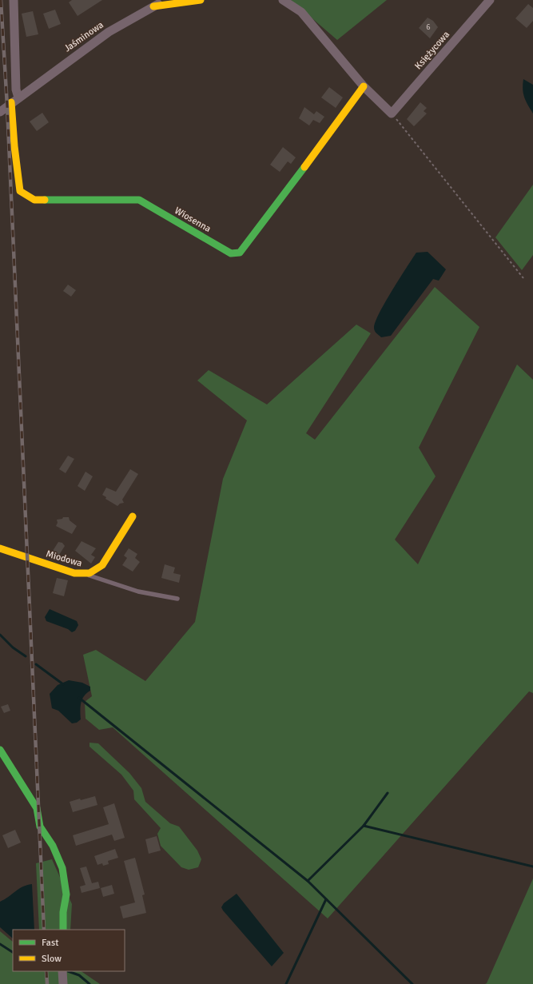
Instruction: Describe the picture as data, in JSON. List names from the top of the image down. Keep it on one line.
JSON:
{"streets":{"street":["Jaśminowa","Księżycowa","Wiosenna","Miodowa"]},"crossings":[["Jaśminowa","Wiosenna"]],"house_numbers":["6"],"legend":["Fast","Slow"]}
